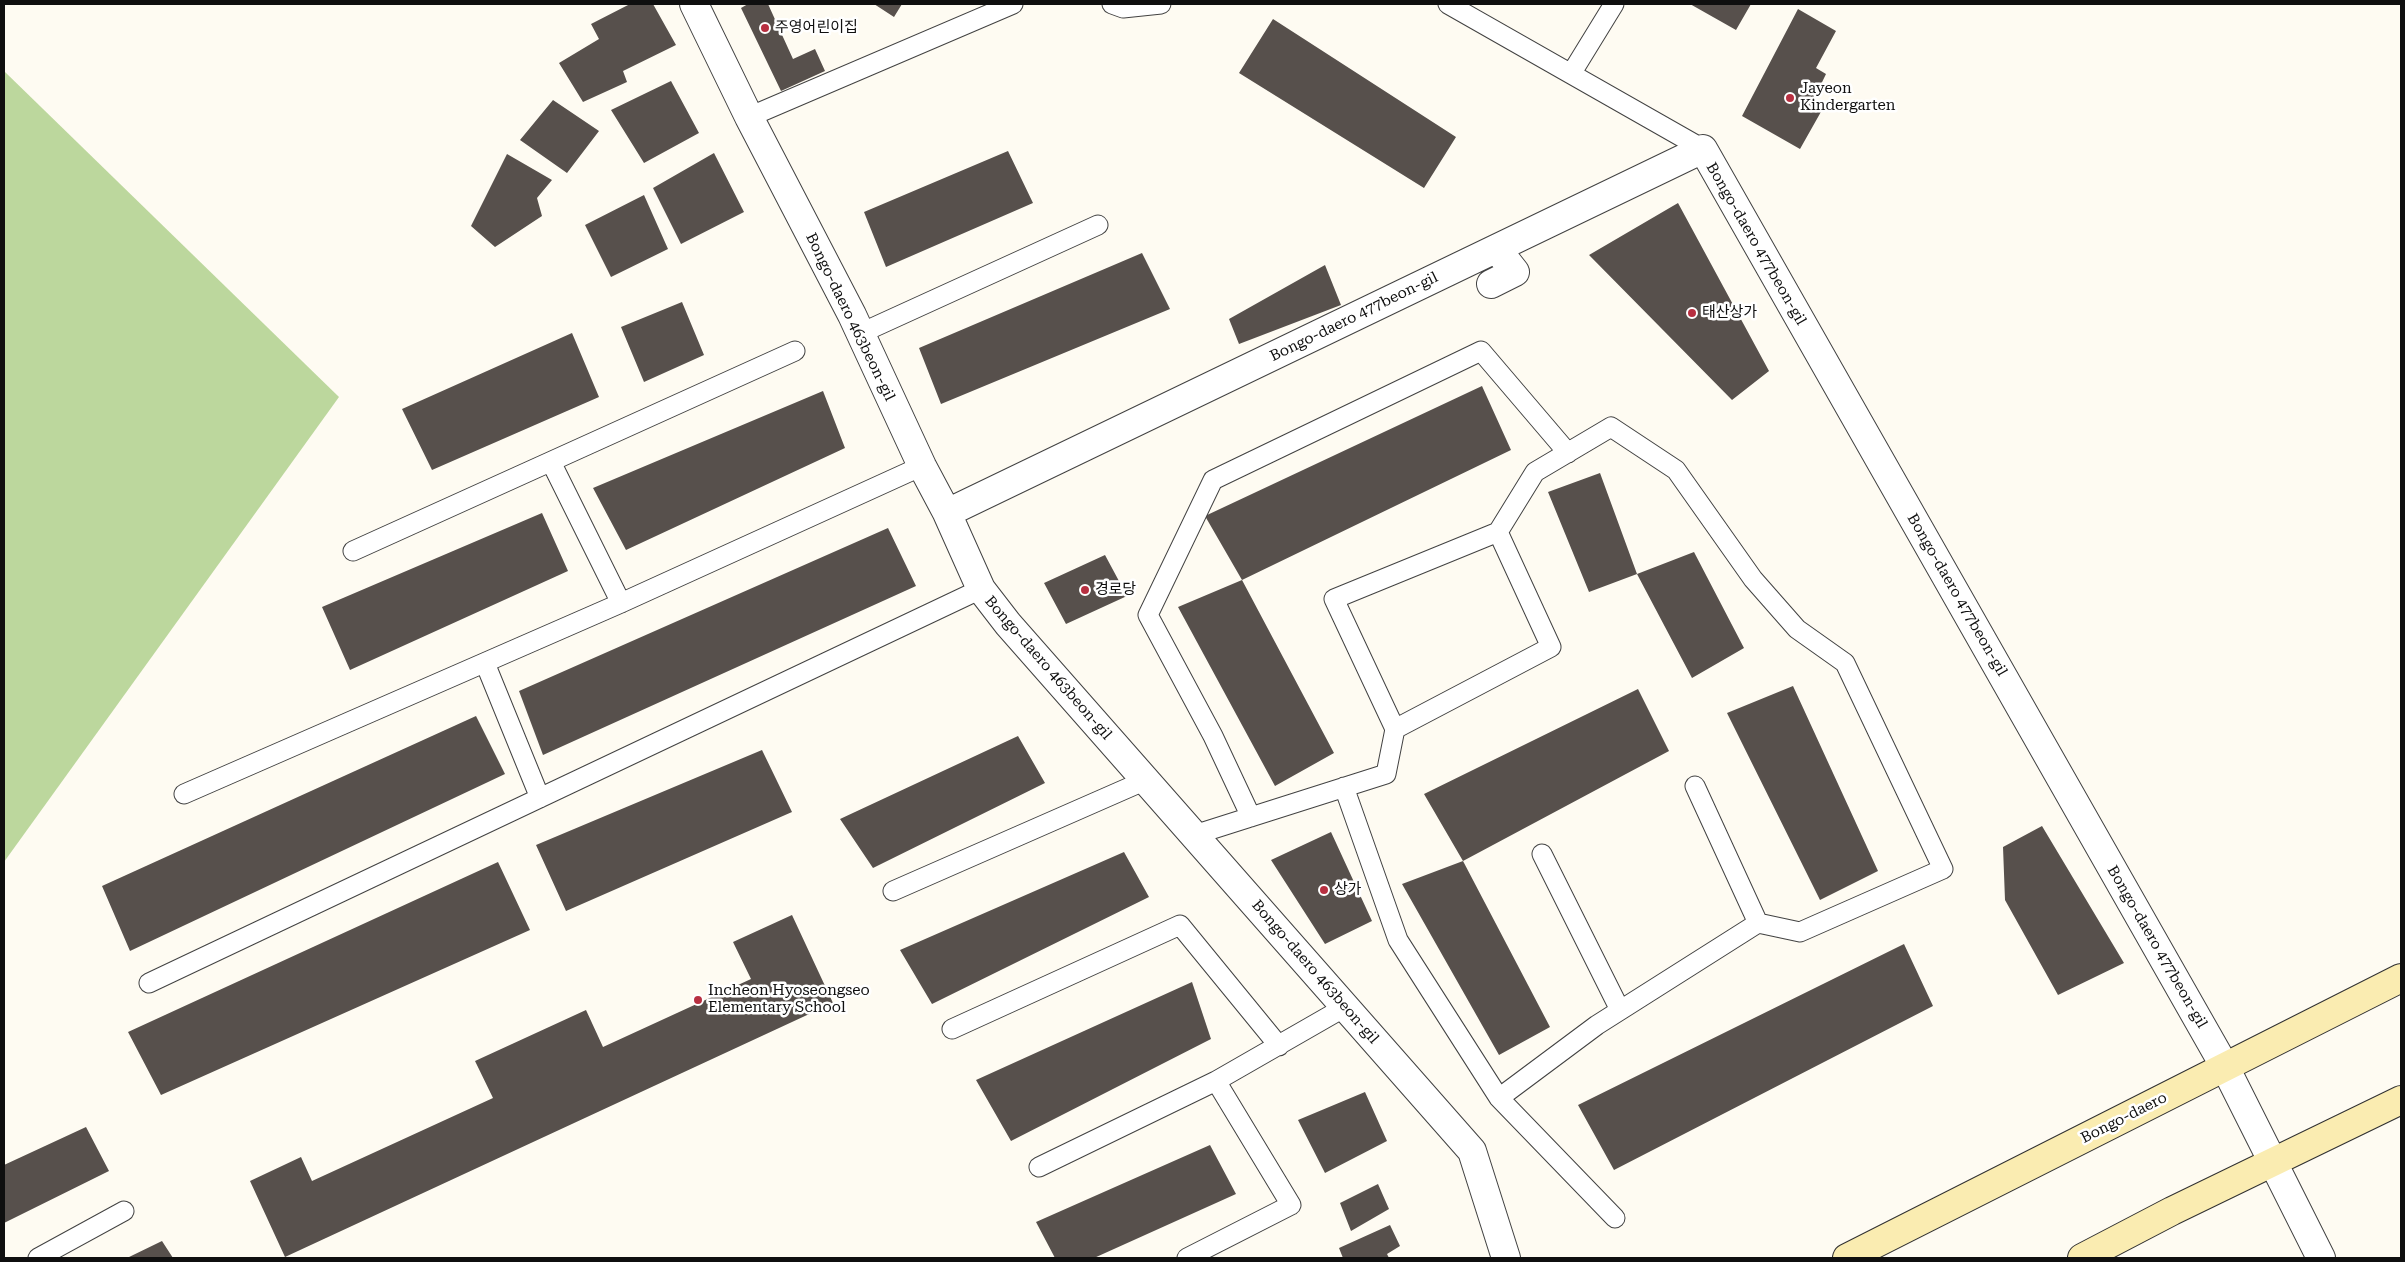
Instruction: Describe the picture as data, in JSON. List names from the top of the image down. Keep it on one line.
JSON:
{"streets":{"main road":["Bongo-daero"],"street":["Bongo-daero 477beon-gil","Bongo-daero 463beon-gil"]},"crossings":[["Bongo-daero 477beon-gil","Bongo-daero 463beon-gil"],["Bongo-daero 477beon-gil","Bongo-daero"]],"places":["주영어린이집","Jayeon Kindergarten","태산상가","경로당","상가","Incheon Hyoseongseo Elementary School"]}
